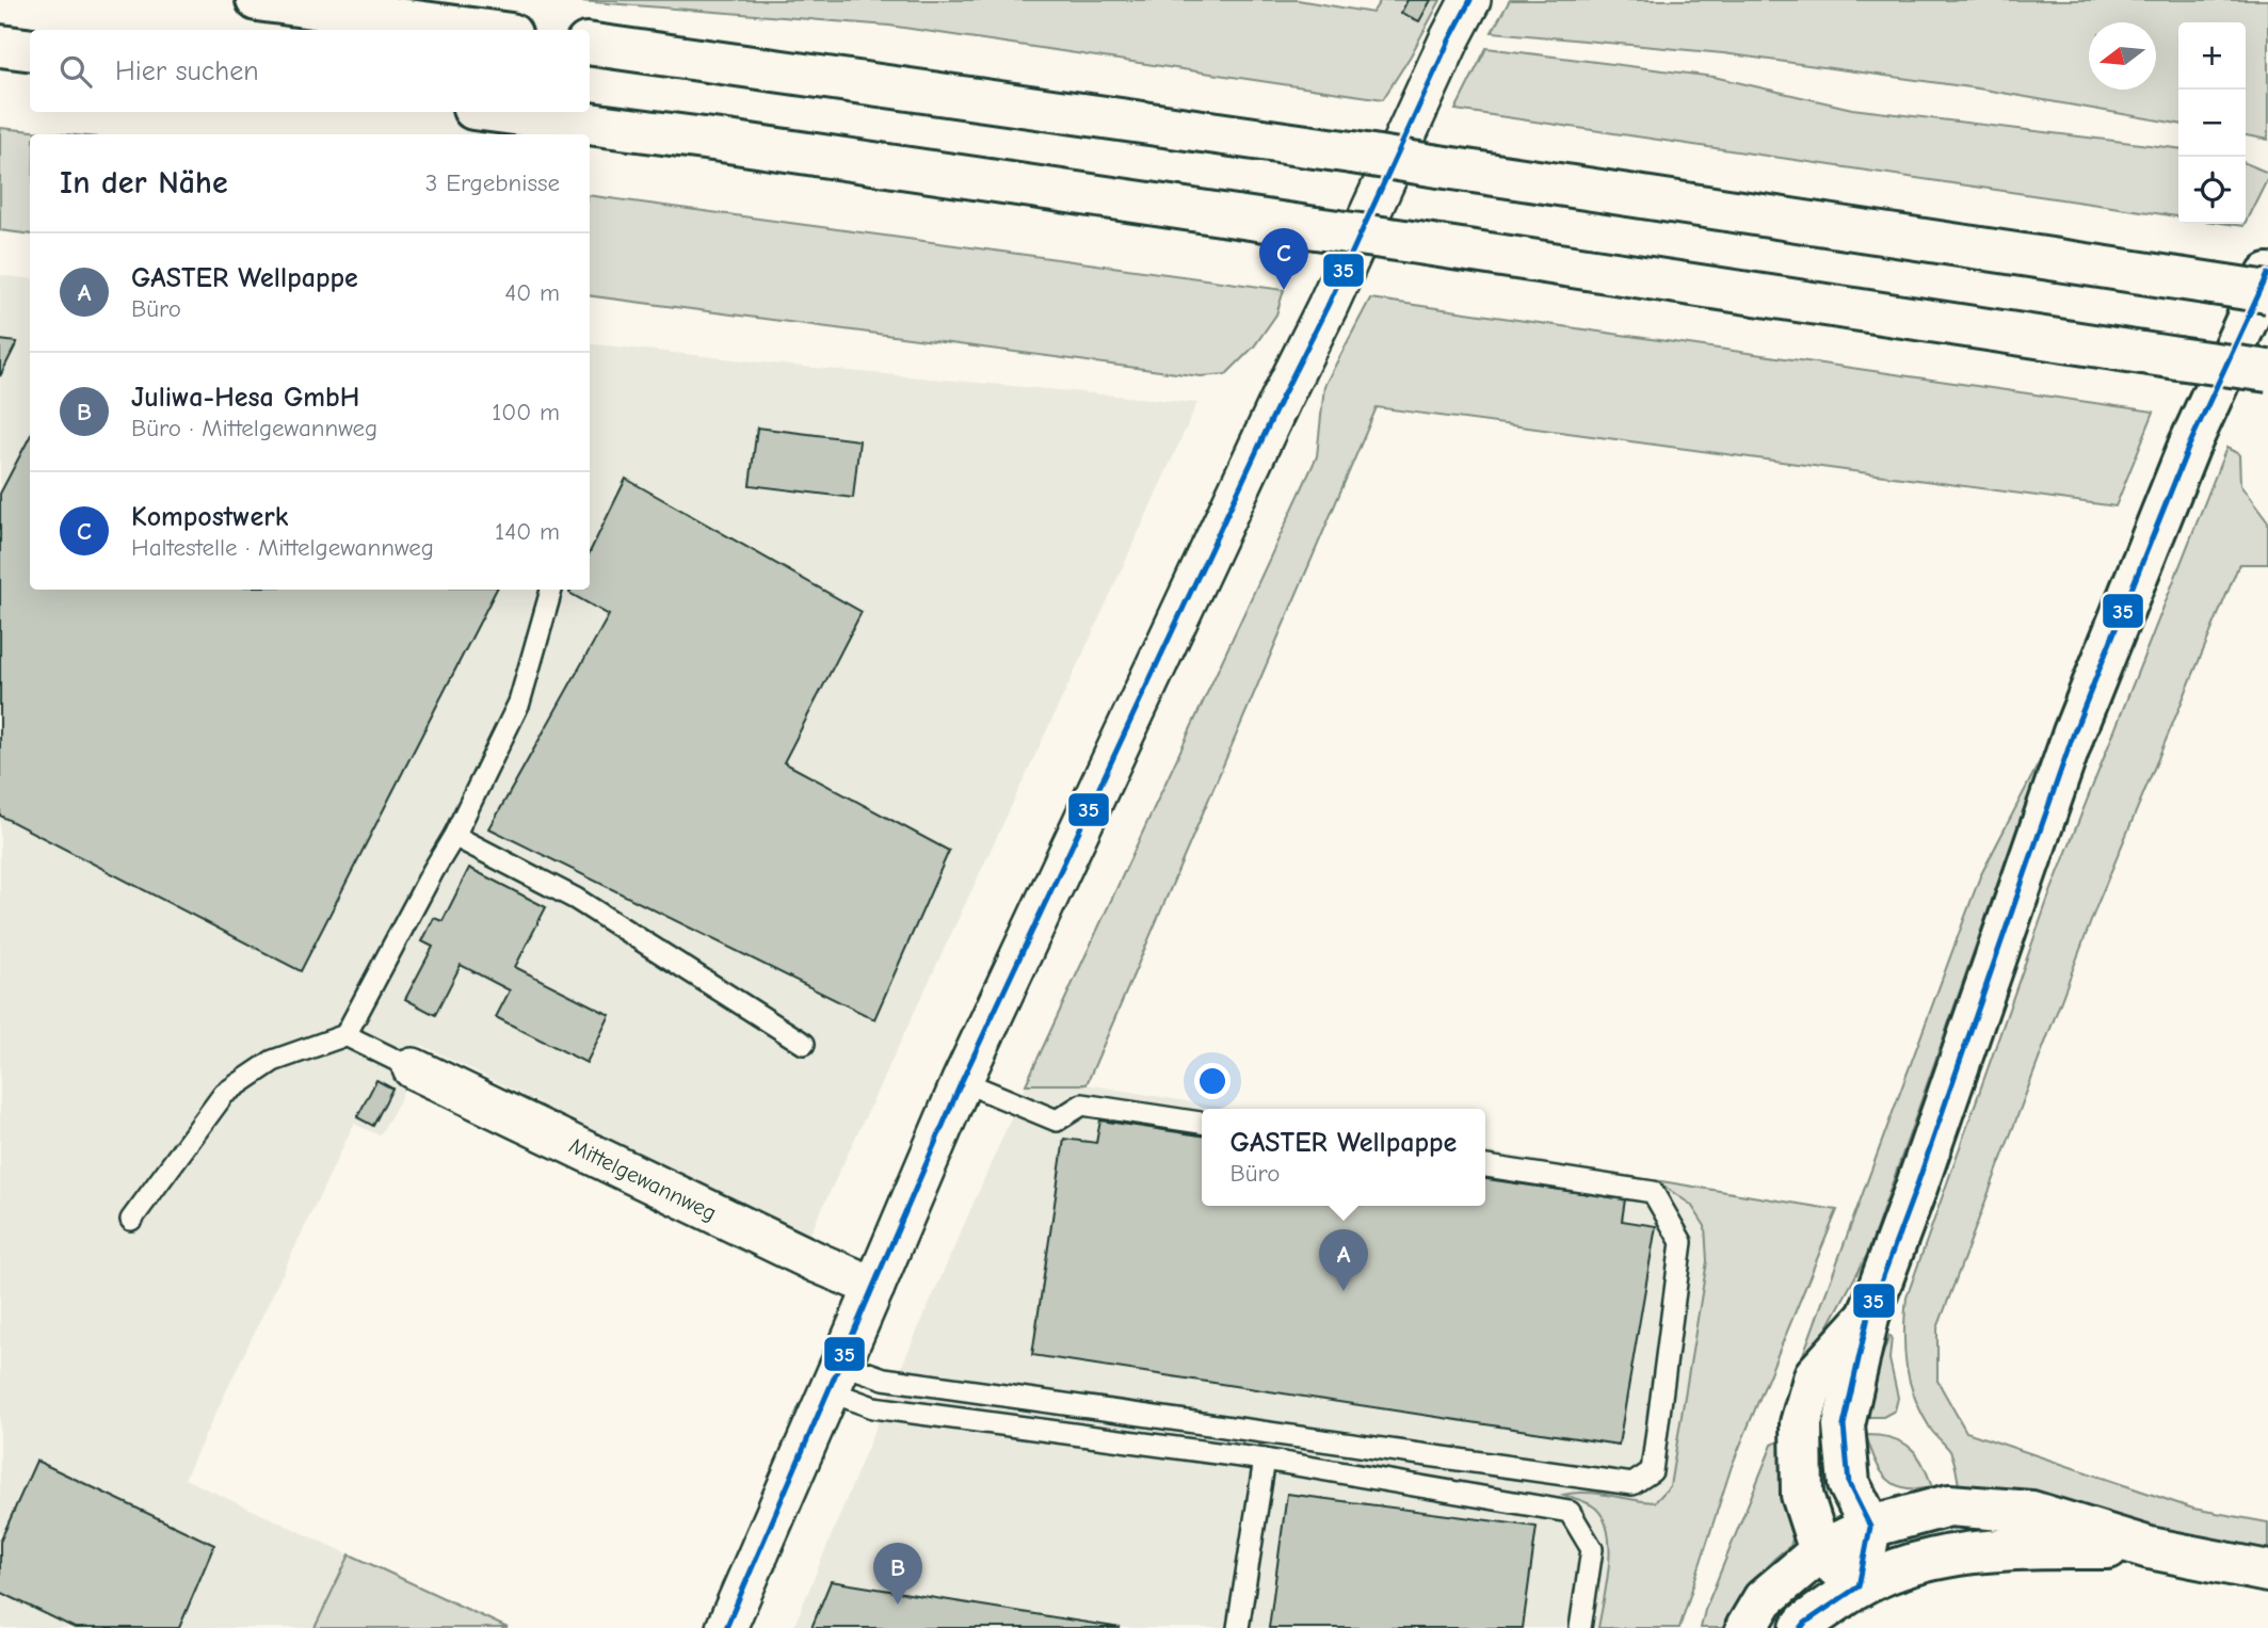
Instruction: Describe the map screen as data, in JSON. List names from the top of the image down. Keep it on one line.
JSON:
{"streets":{"street":["Mittelgewannweg"]},"lines":["transit line 35"],"north":"left","page":{"map_buttons":["+","−"],"search":"Hier suchen","heading":["In der Nähe","3 Ergebnisse"],"pins":["C","A","B"],"list":[{"mark":"A","name":"GASTER Wellpappe","note":"Büro","value":"40 m"},{"mark":"B","name":"Juliwa-Hesa GmbH","note":"Büro · Mittelgewannweg","value":"100 m"},{"mark":"C","name":"Kompostwerk","note":"Haltestelle · Mittelgewannweg","value":"140 m"}],"popup":["GASTER Wellpappe","Büro"]}}
